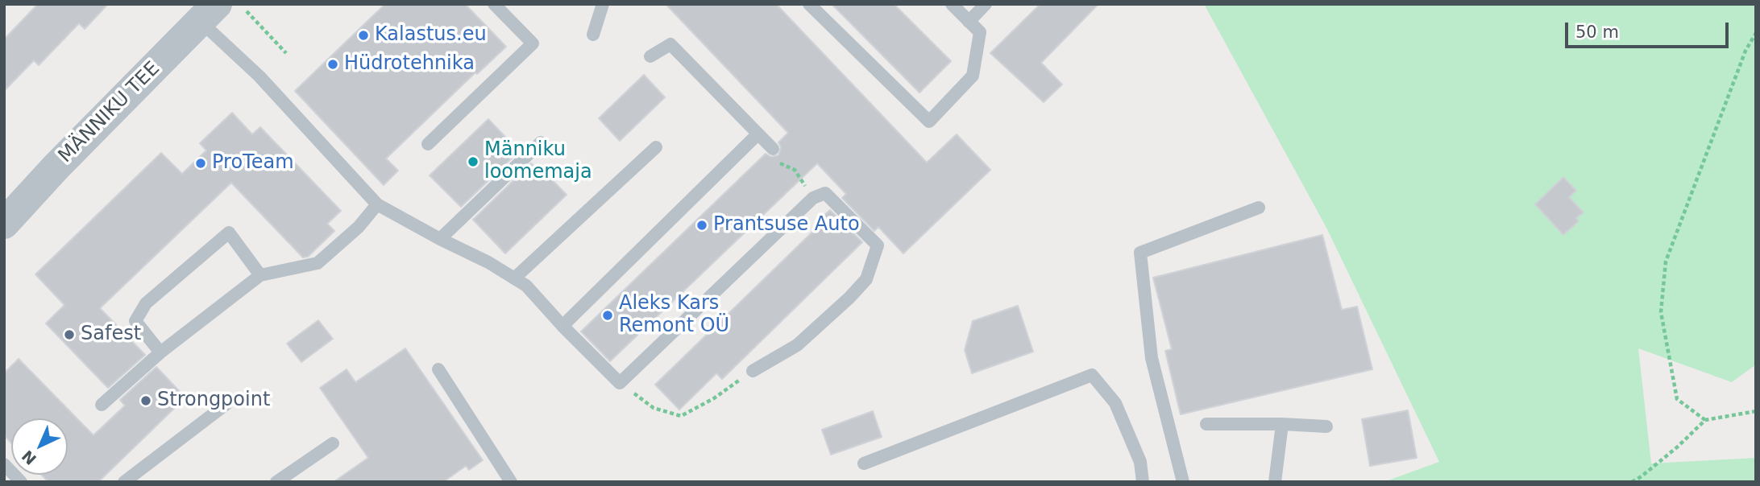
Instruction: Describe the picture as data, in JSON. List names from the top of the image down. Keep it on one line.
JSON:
{"streets":{"street":["MÄNNIKU TEE"]},"places":["Kalastus.eu","Hüdrotehnika","Männiku loomemaja","ProTeam","Prantsuse Auto","Aleks Kars Remont OÜ","Safest","Strongpoint"],"scale_bar":"50 m","north":"bottom left"}
